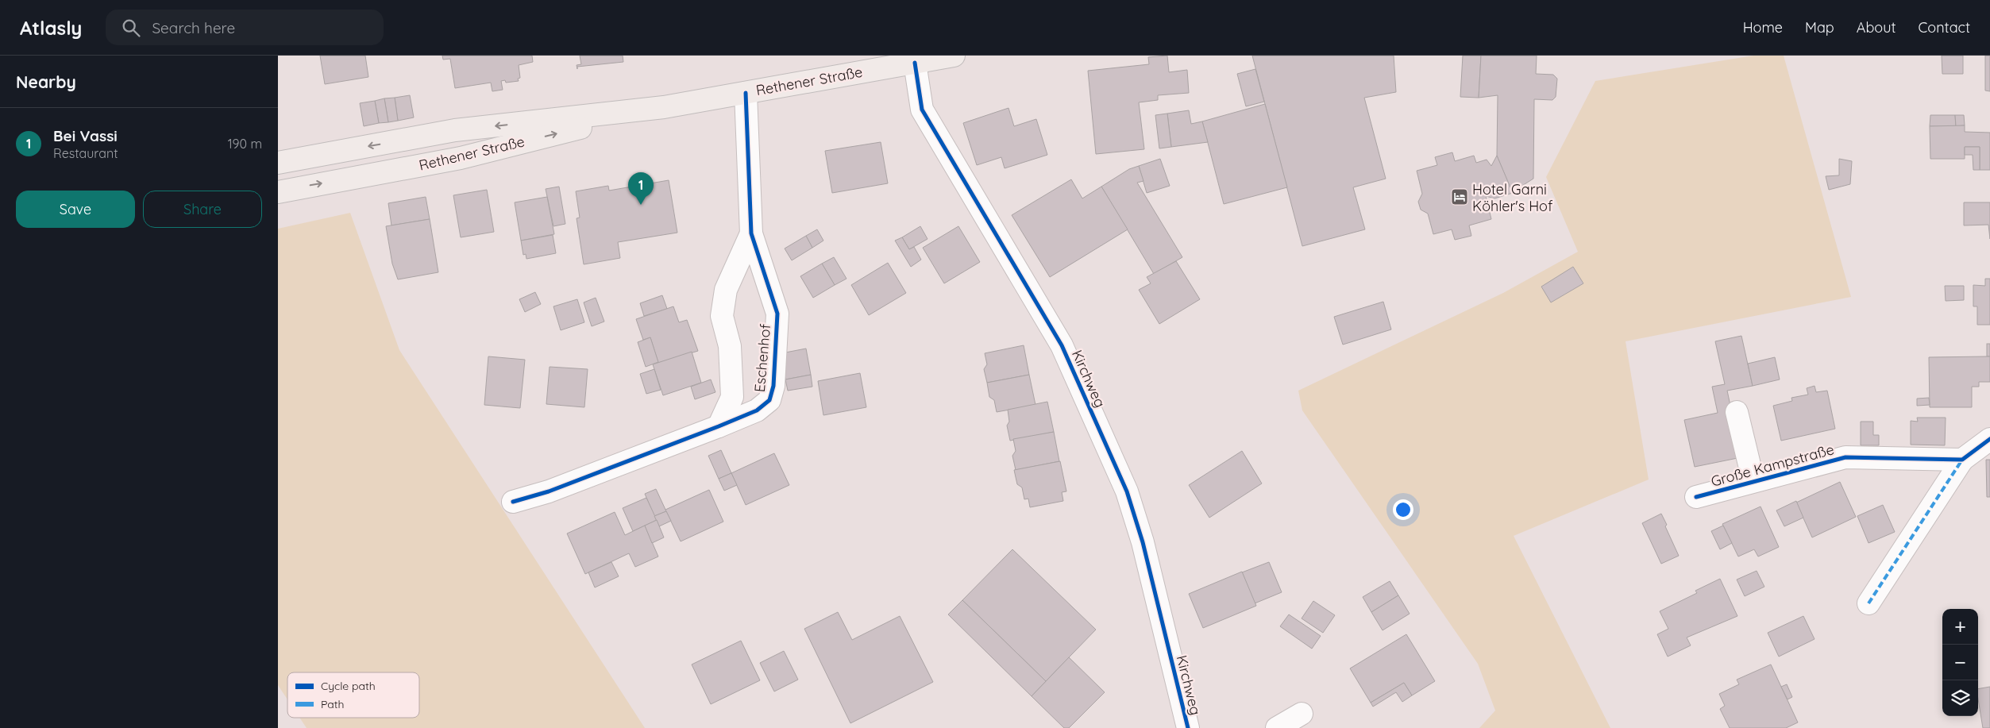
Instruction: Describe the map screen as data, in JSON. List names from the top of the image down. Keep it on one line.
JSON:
{"streets":{"main road":["Rethener Straße"],"street":["Eschenhof","Kirchweg","Große Kampstraße"]},"crossings":[["Rethener Straße","Eschenhof"],["Rethener Straße","Kirchweg"]],"places":{"hotel":["Hotel Garni Köhler's Hof"]},"legend":["Cycle path","Path"],"page":{"header":"Atlasly","search":"Search here","nav":["Home","Map","About","Contact"],"heading":"Nearby","list":[{"mark":"1","name":"Bei Vassi","note":"Restaurant","value":"190 m"}],"pins":"1","buttons":["Save","Share"],"map_buttons":["+","−"]}}
